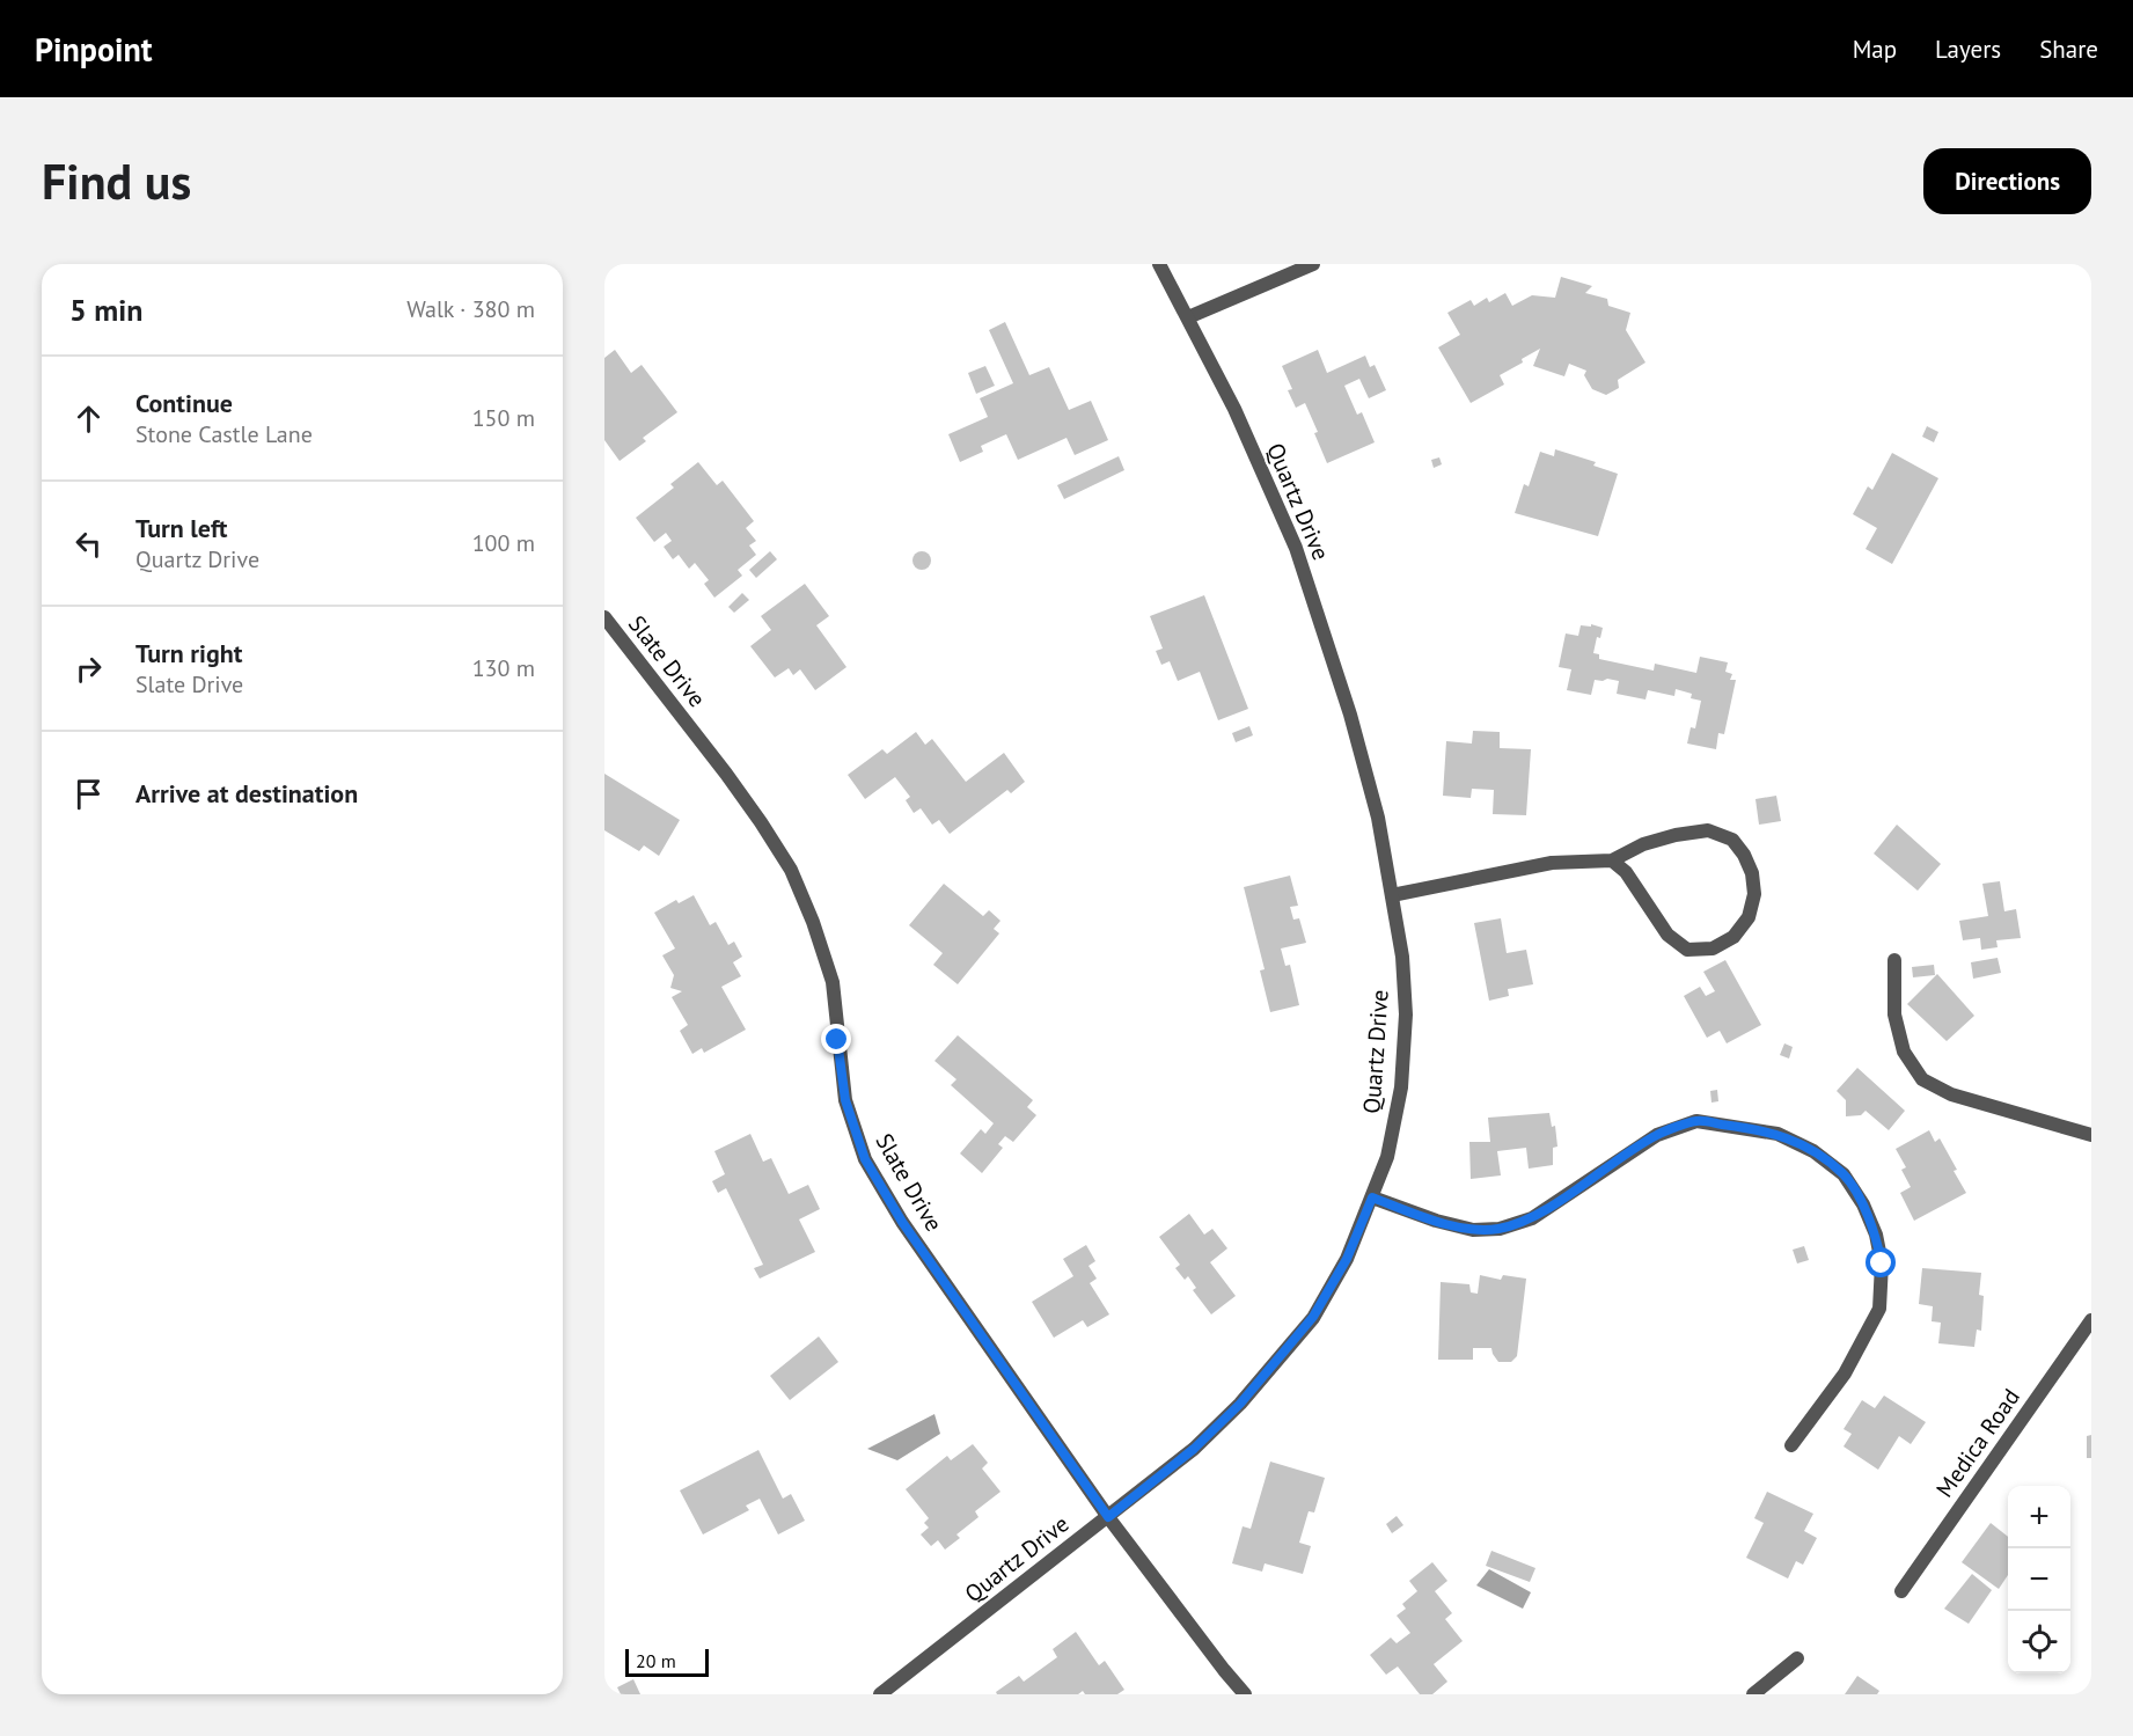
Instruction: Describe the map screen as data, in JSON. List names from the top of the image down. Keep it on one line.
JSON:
{"streets":{"street":["Quartz Drive","Slate Drive","Medica Road"]},"crossings":[["Quartz Drive","Slate Drive"]],"scale_bar":"20 m","page":{"header":"Pinpoint","nav":["Map","Layers","Share"],"buttons":"Directions","title":"Find us","heading":["5 min","Walk · 380 m"],"list":[["Continue","Stone Castle Lane","150 m"],["Turn left","Quartz Drive","100 m"],["Turn right","Slate Drive","130 m"],"Arrive at destination"],"map_buttons":["+","−"],"scale":"20 m"}}
